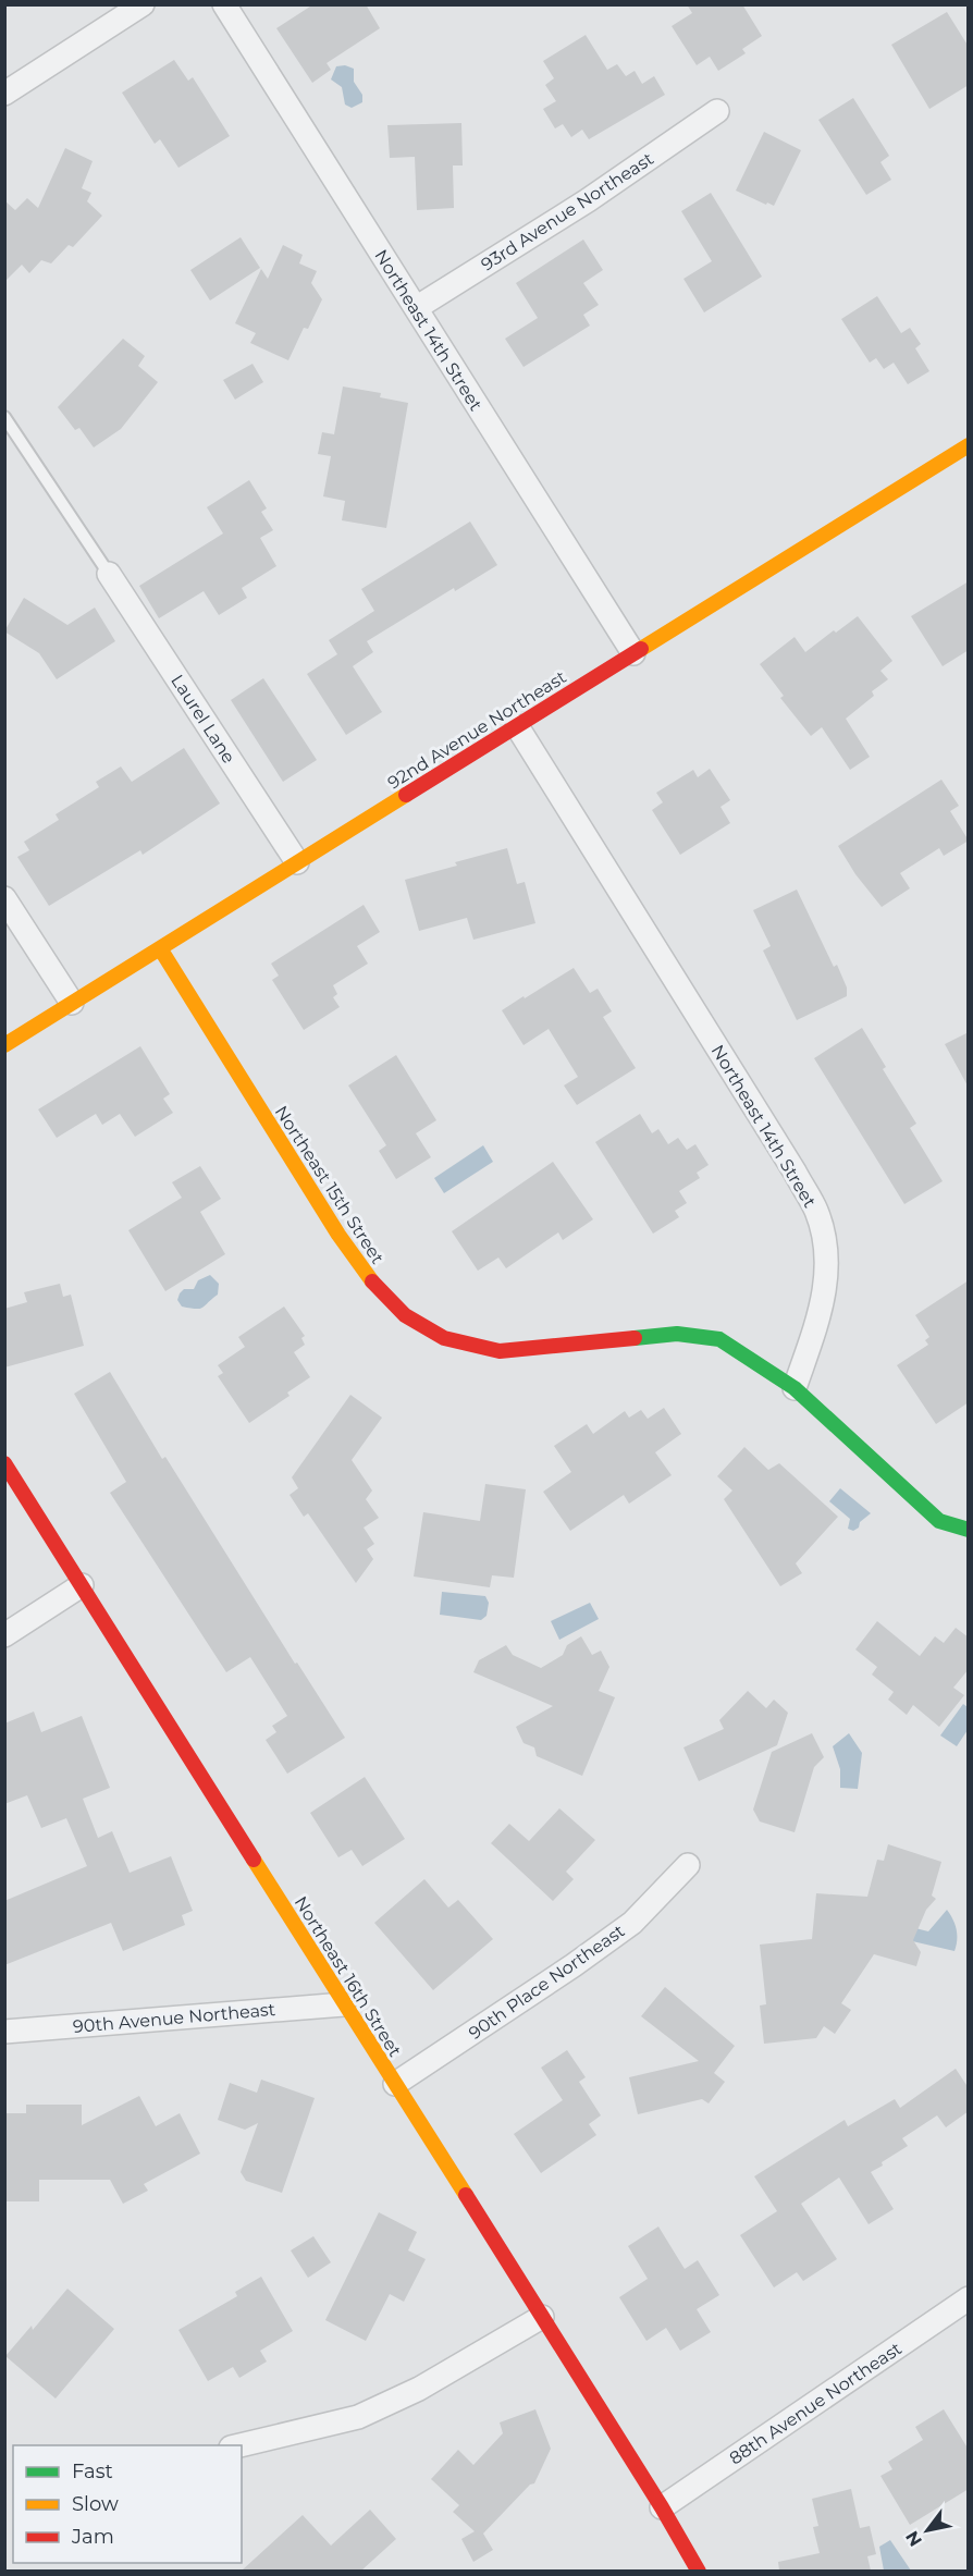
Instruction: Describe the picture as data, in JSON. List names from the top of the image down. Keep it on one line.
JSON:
{"streets":{"street":["93rd Avenue Northeast","Northeast 14th Street","Laurel Lane","92nd Avenue Northeast","Northeast 15th Street","Northeast 16th Street","90th Place Northeast","90th Avenue Northeast","88th Avenue Northeast"]},"crossings":[["93rd Avenue Northeast","Northeast 14th Street"],["Northeast 14th Street","92nd Avenue Northeast"],["Northeast 14th Street","Northeast 15th Street"],["Laurel Lane","92nd Avenue Northeast"],["92nd Avenue Northeast","Northeast 15th Street"],["Northeast 16th Street","90th Place Northeast"],["Northeast 16th Street","90th Avenue Northeast"],["Northeast 16th Street","88th Avenue Northeast"]],"legend":["Fast","Slow","Jam"],"north":"bottom left"}
